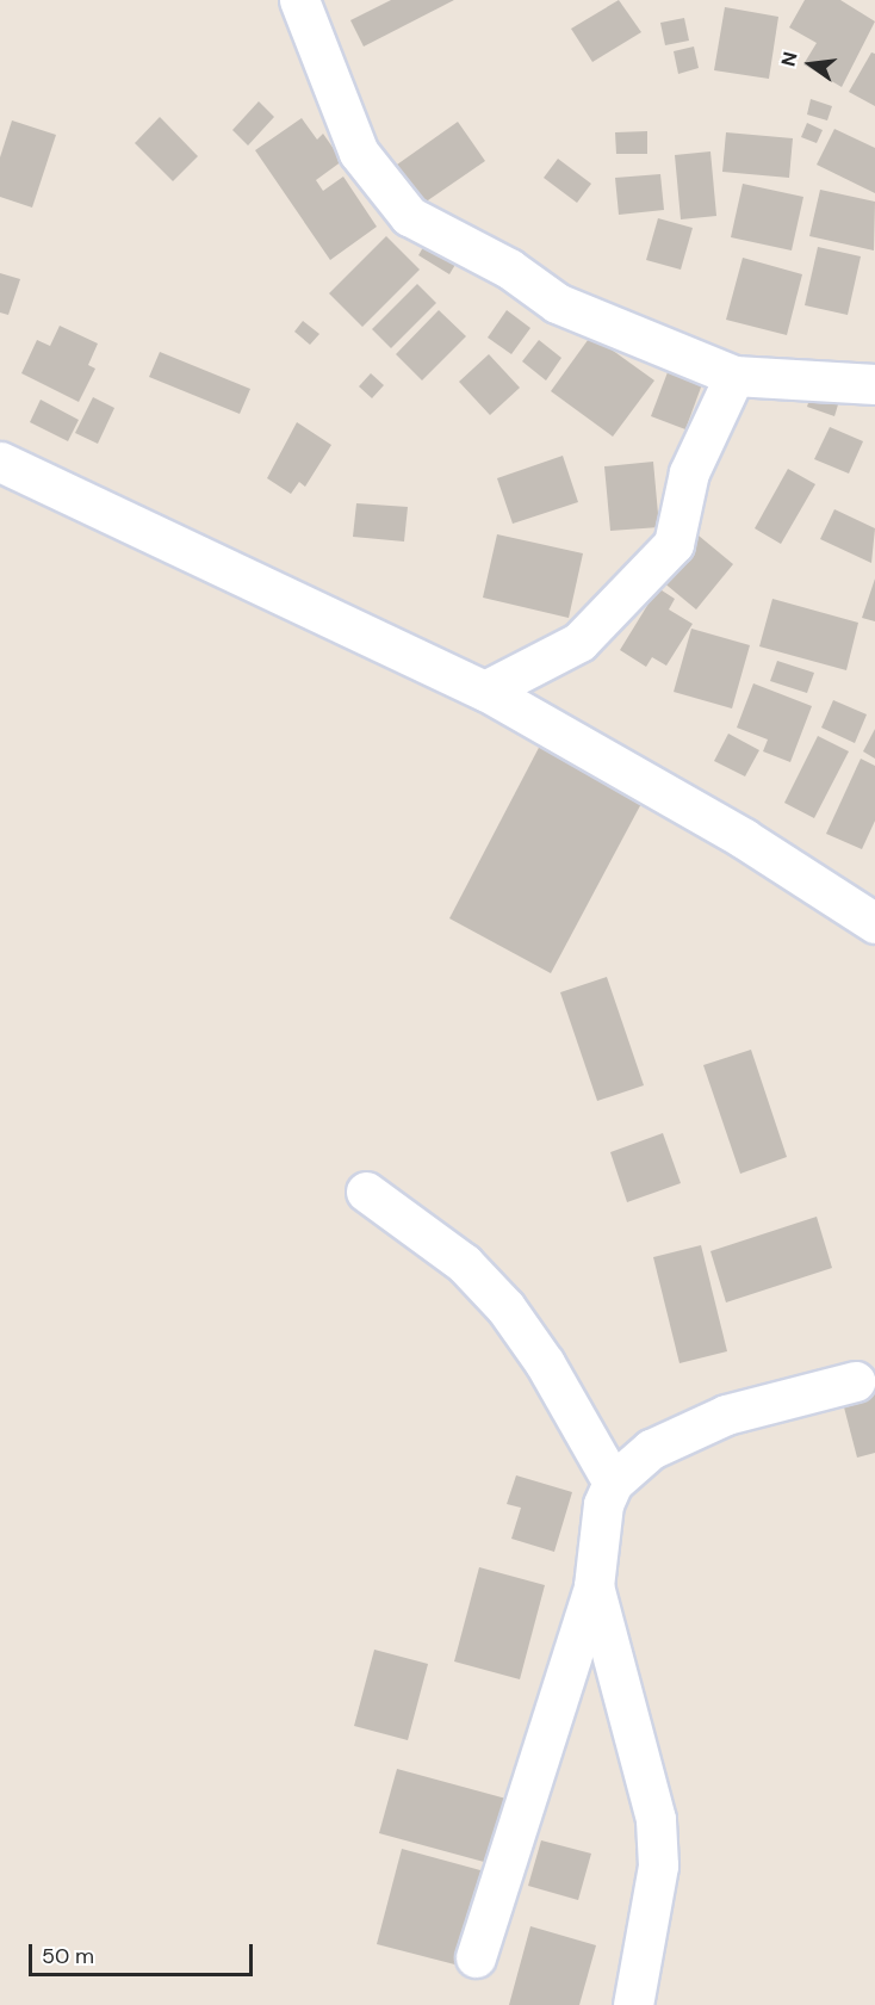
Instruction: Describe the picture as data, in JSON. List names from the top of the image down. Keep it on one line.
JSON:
{"scale_bar":"50 m","north":"left"}
